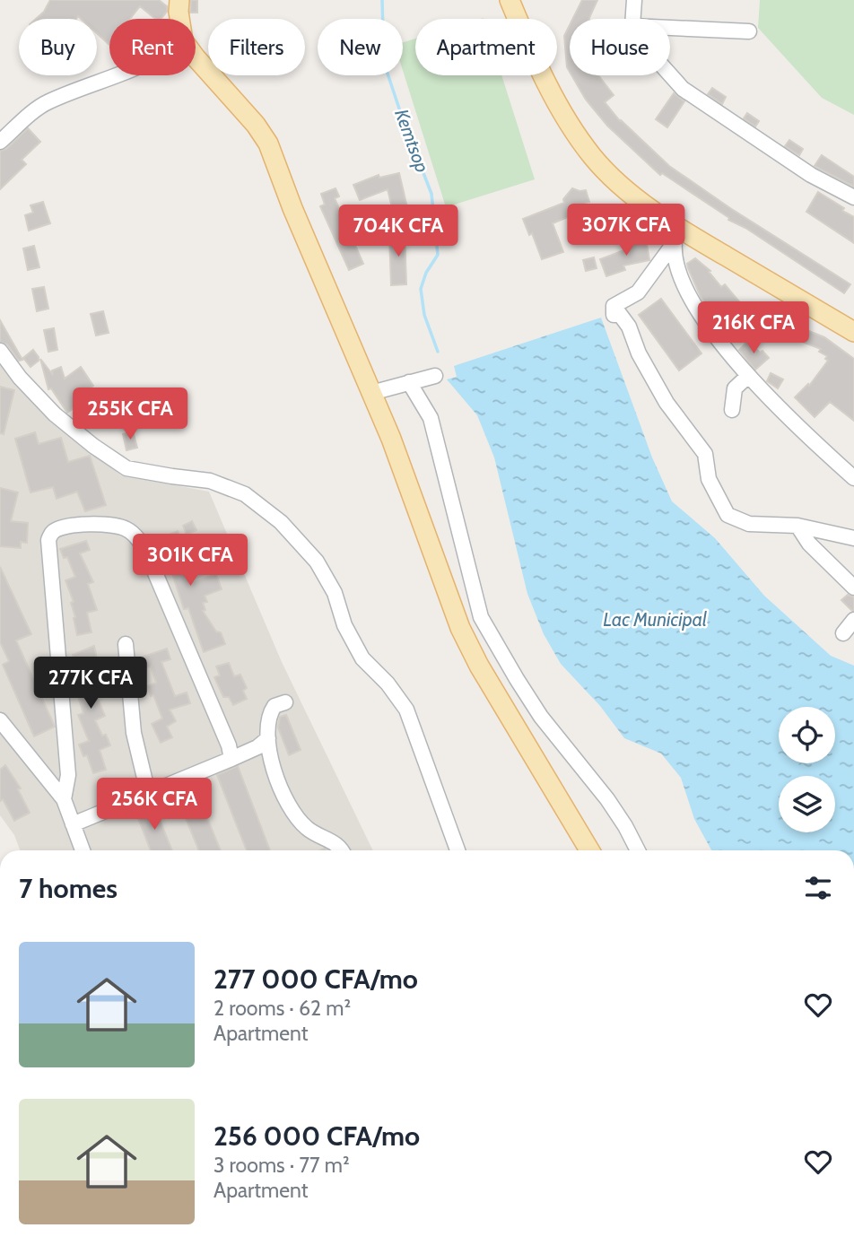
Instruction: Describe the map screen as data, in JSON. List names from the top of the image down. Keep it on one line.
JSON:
{"water":["Kemtsop","Lac Municipal"],"page":{"chip":["Buy","Rent","Filters","New","Apartment","House"],"price":["307K CFA","704K CFA","216K CFA","255K CFA","301K CFA","277K CFA","256K CFA"],"heading":"7 homes","list":[{"name":"277 000 CFA/mo","note":"2 rooms · 62 m² · Apartment"},{"name":"256 000 CFA/mo","note":"3 rooms · 77 m² · Apartment"}]}}
